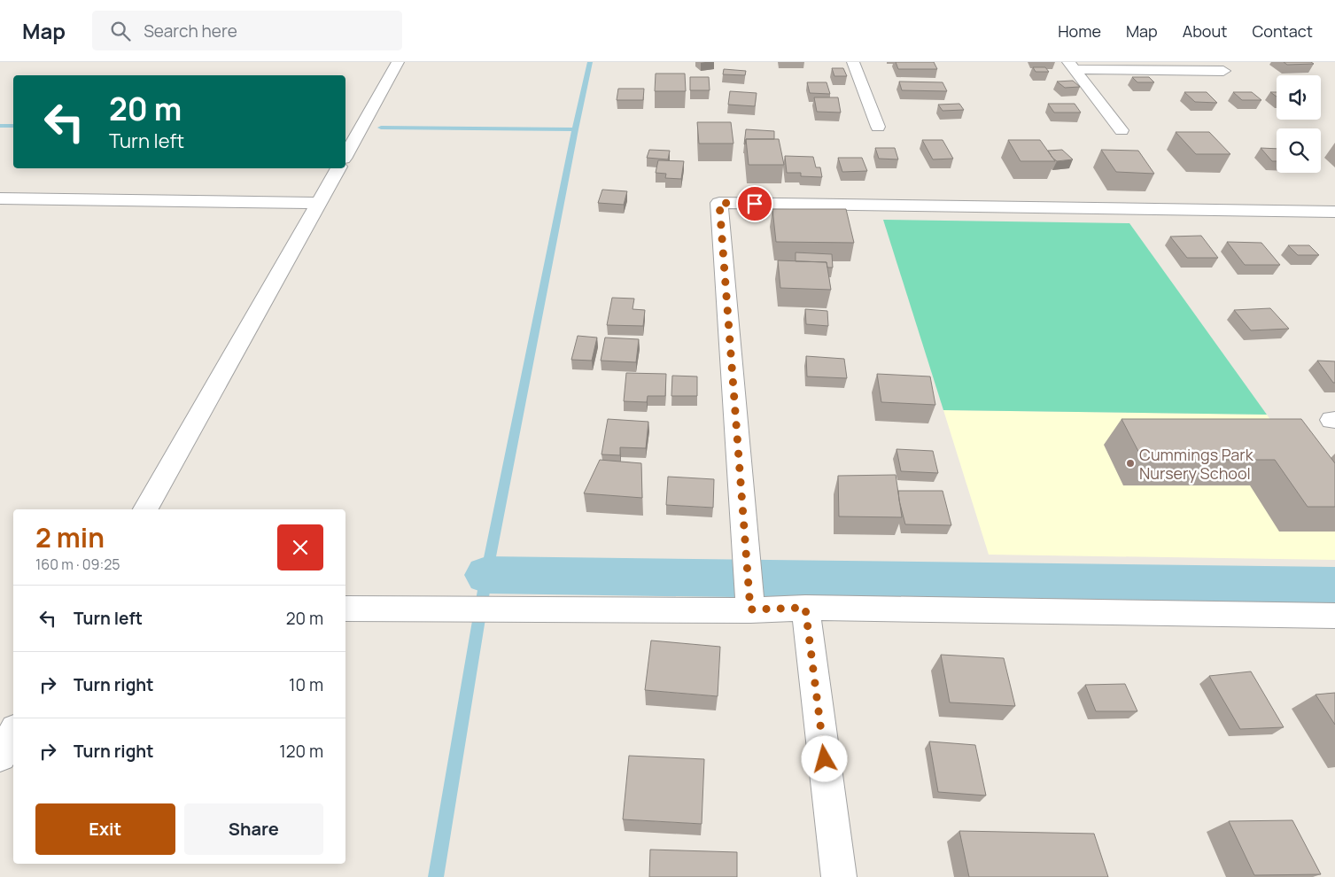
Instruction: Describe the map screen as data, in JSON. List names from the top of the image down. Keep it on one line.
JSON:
{"places":["Cummings Park Nursery School"],"page":{"header":"Map","search":"Search here","nav":["Home","Map","About","Contact"],"turn":["20 m","Turn left"],"heading":["2 min","160 m · 09:25"],"list":[{"name":"Turn left","value":"20 m"},{"name":"Turn right","value":"10 m"},{"name":"Turn right","value":"120 m"}],"buttons":["Exit","Share"]}}
